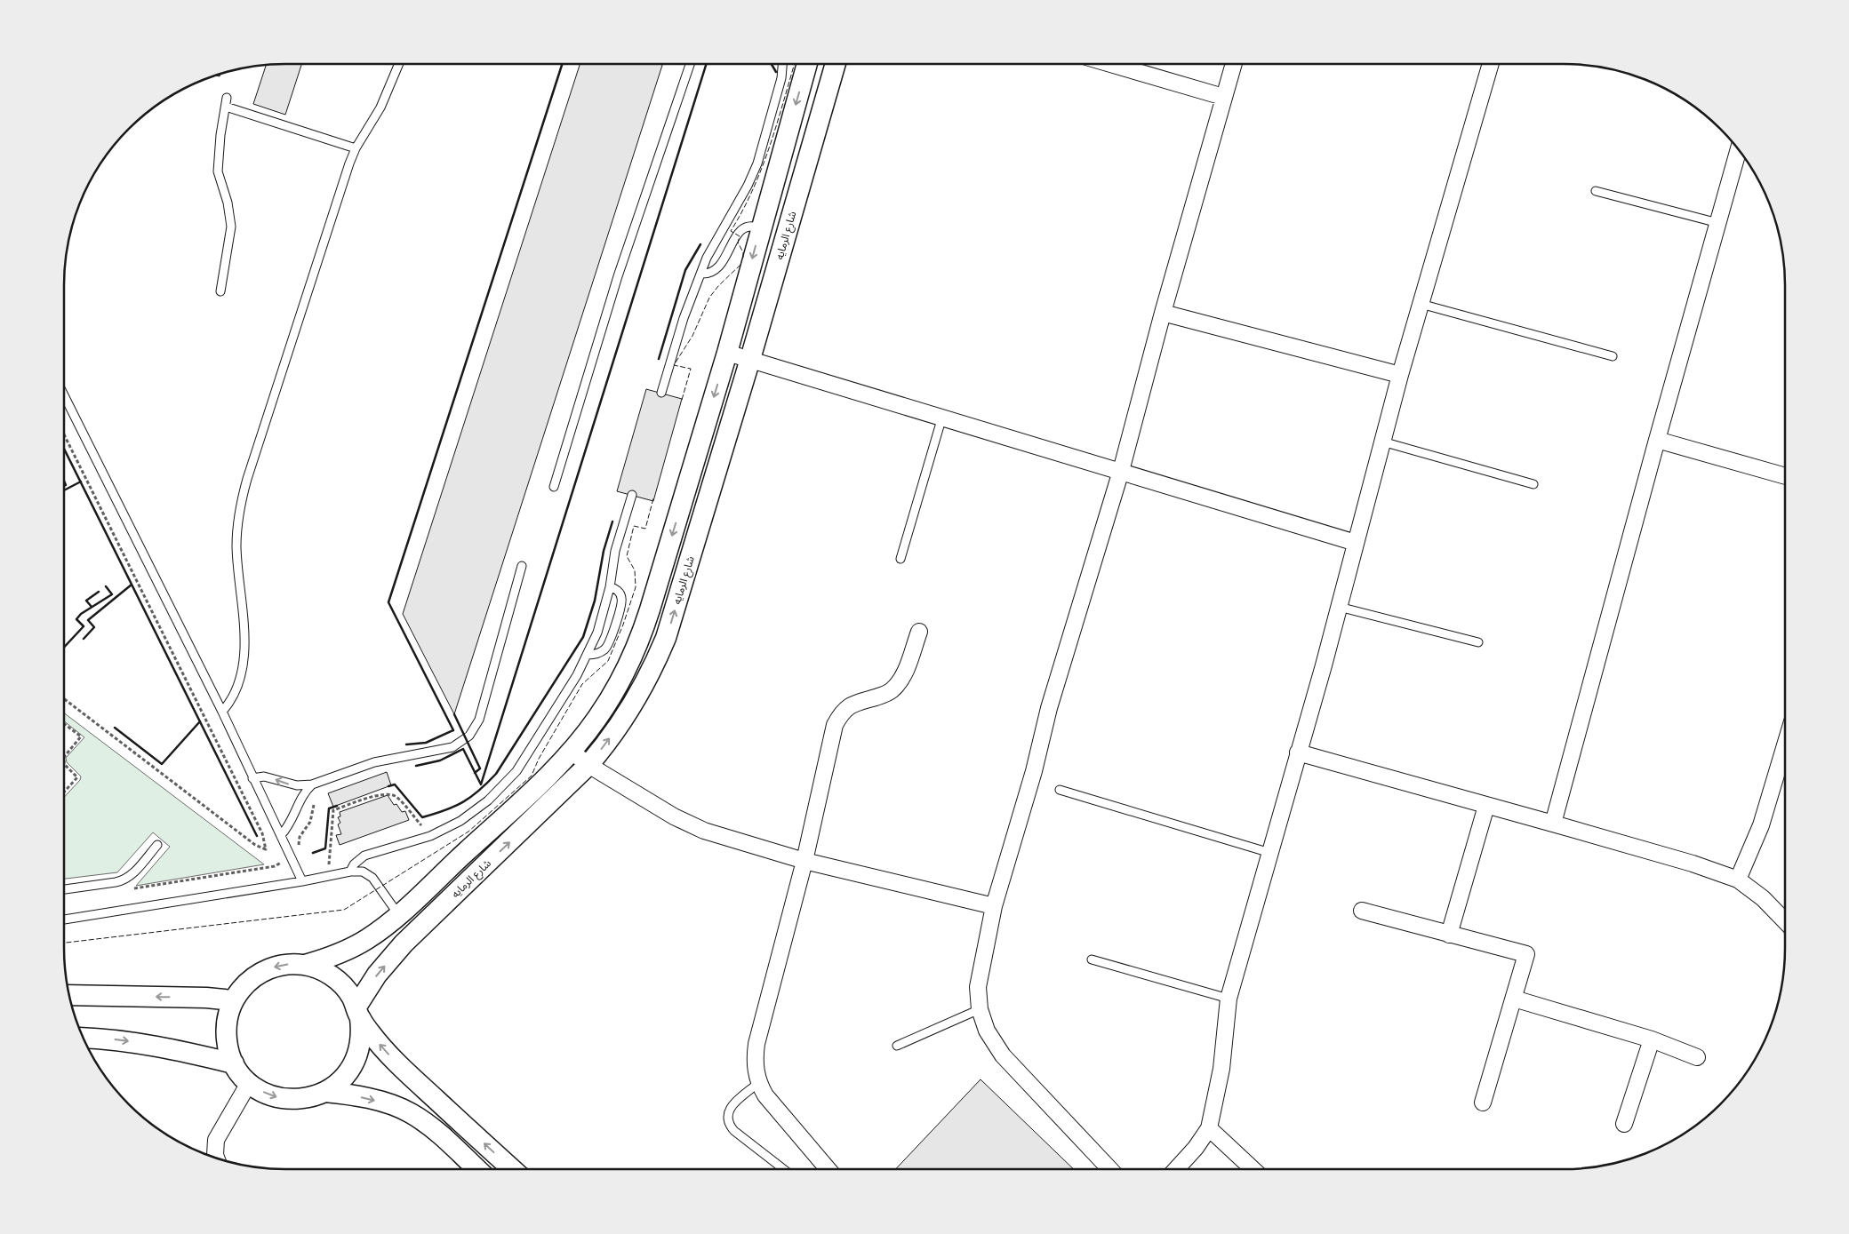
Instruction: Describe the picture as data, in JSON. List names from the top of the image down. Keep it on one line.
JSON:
{"streets":{"street":["شارع الرمايه"]}}
